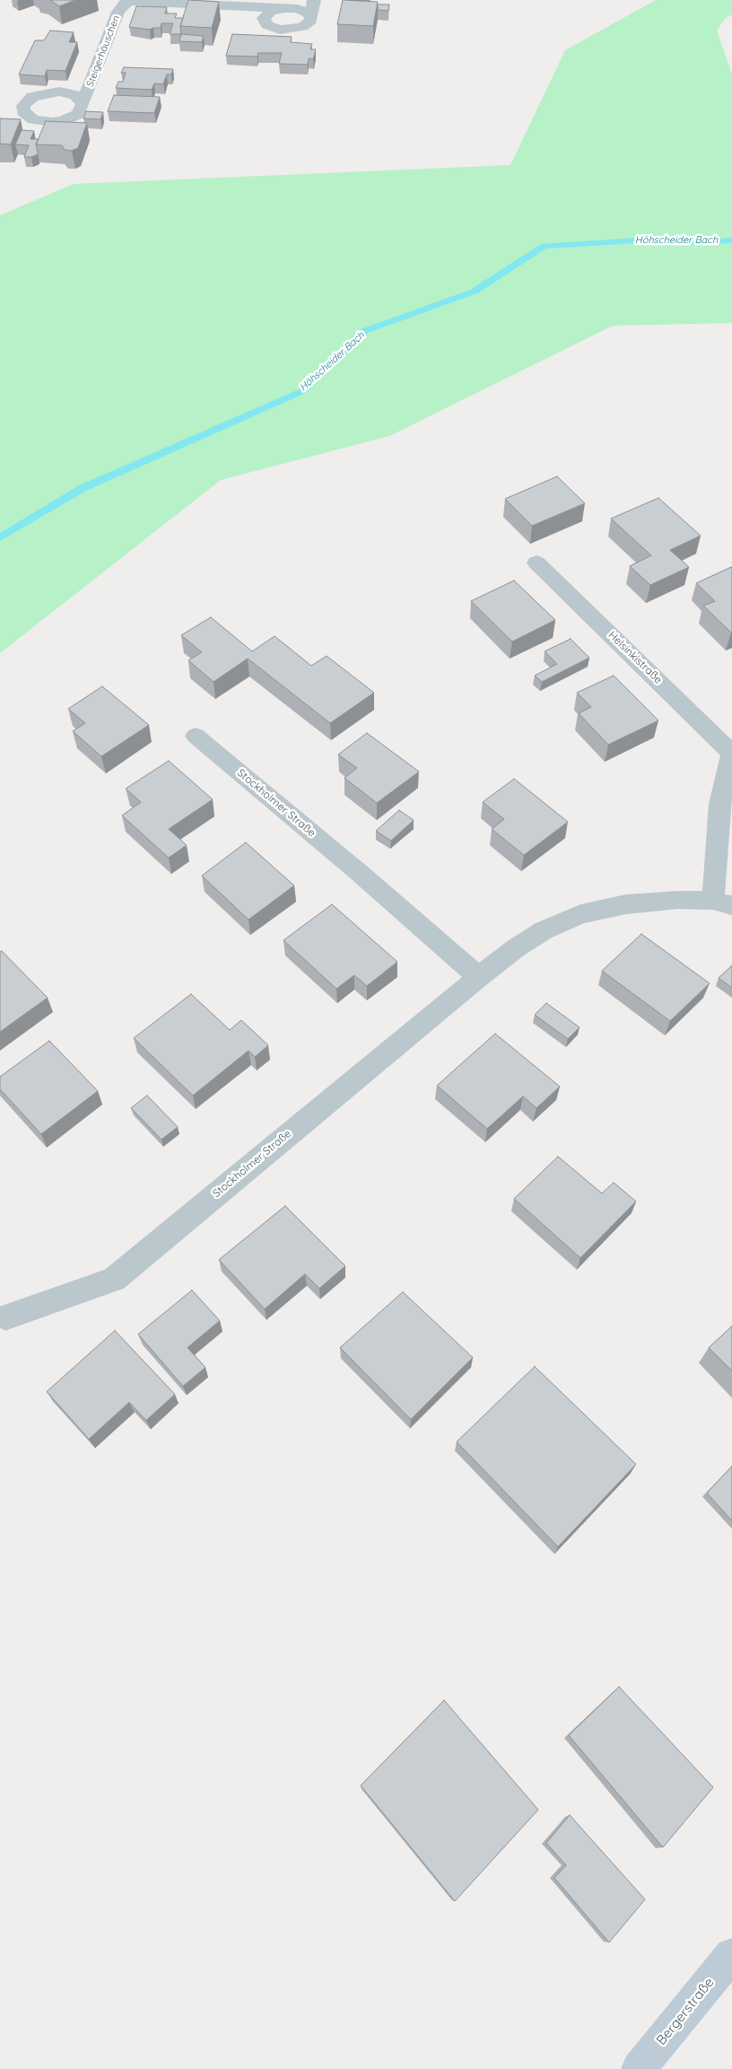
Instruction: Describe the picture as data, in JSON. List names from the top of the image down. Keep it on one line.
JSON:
{"streets":{"street":["Steigerhäuschen","Helsinkistraße","Stockholmer Straße","Bergerstraße"]},"crossings":[["Helsinkistraße","Stockholmer Straße"]],"water":["Höhscheider Bach"]}
